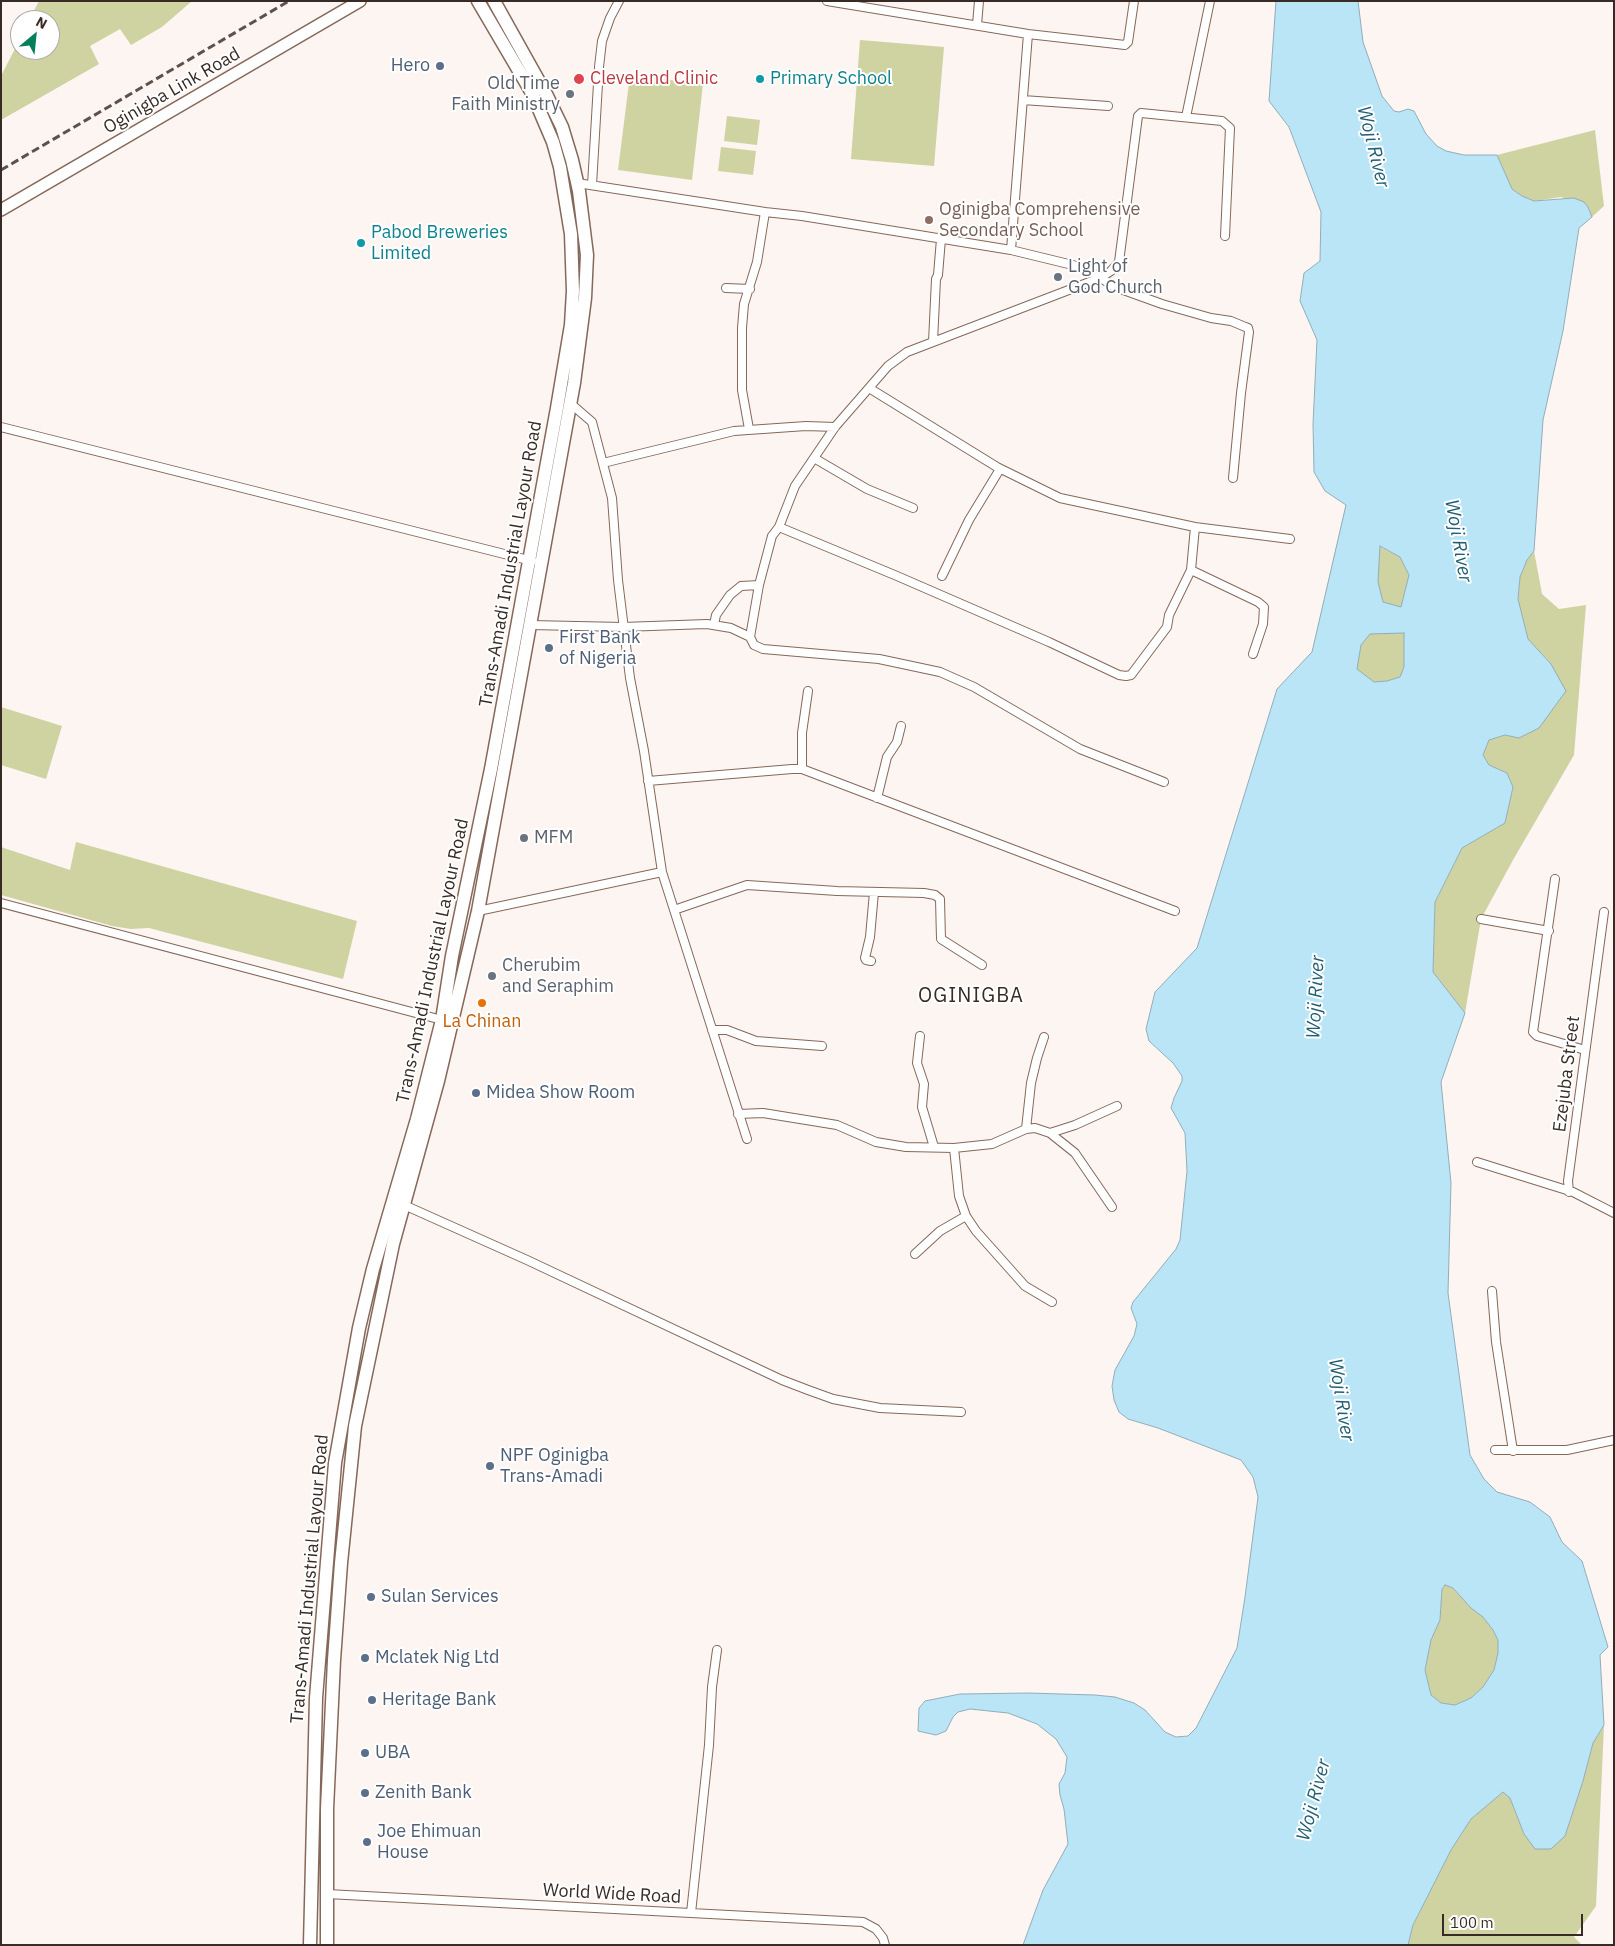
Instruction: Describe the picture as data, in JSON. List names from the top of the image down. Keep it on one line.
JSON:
{"streets":{"main road":["Trans-Amadi Industrial Layour Road"],"street":["Oginigba Link Road","Ezejuba Street","World Wide Road"]},"crossings":[["Trans-Amadi Industrial Layour Road","World Wide Road"]],"districts":["OGINIGBA"],"water":["Woji River"],"places":["Hero","Cleveland Clinic","Primary School","Old Time Faith Ministry","Oginigba Comprehensive Secondary School","Pabod Breweries Limited","Light of God Church","First Bank of Nigeria","MFM","Cherubim and Seraphim","La Chinan","Midea Show Room","NPF Oginigba Trans-Amadi","Sulan Services","Mclatek Nig Ltd","Heritage Bank","UBA","Zenith Bank","Joe Ehimuan House"],"scale_bar":"100 m","north":"top right"}
